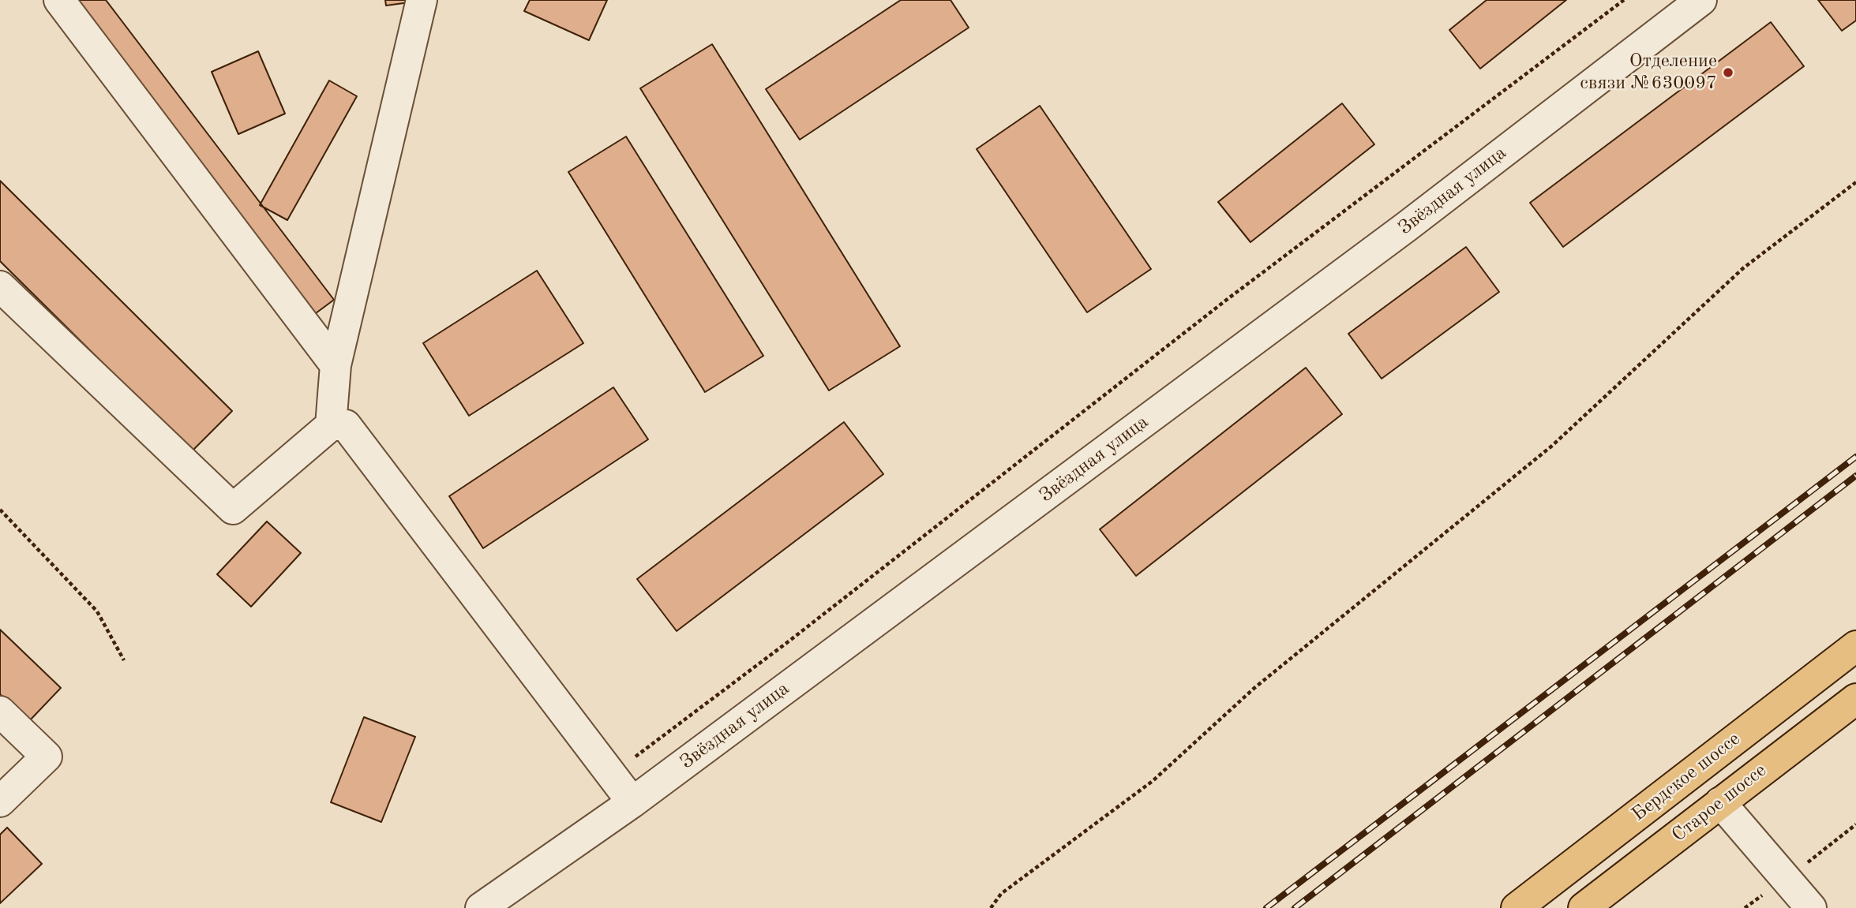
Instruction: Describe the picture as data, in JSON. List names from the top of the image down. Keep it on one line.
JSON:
{"streets":{"highway":["Бердское шоссе","Старое шоссе"],"street":["Звёздная улица"]},"places":["Отделение связи №630097"]}
